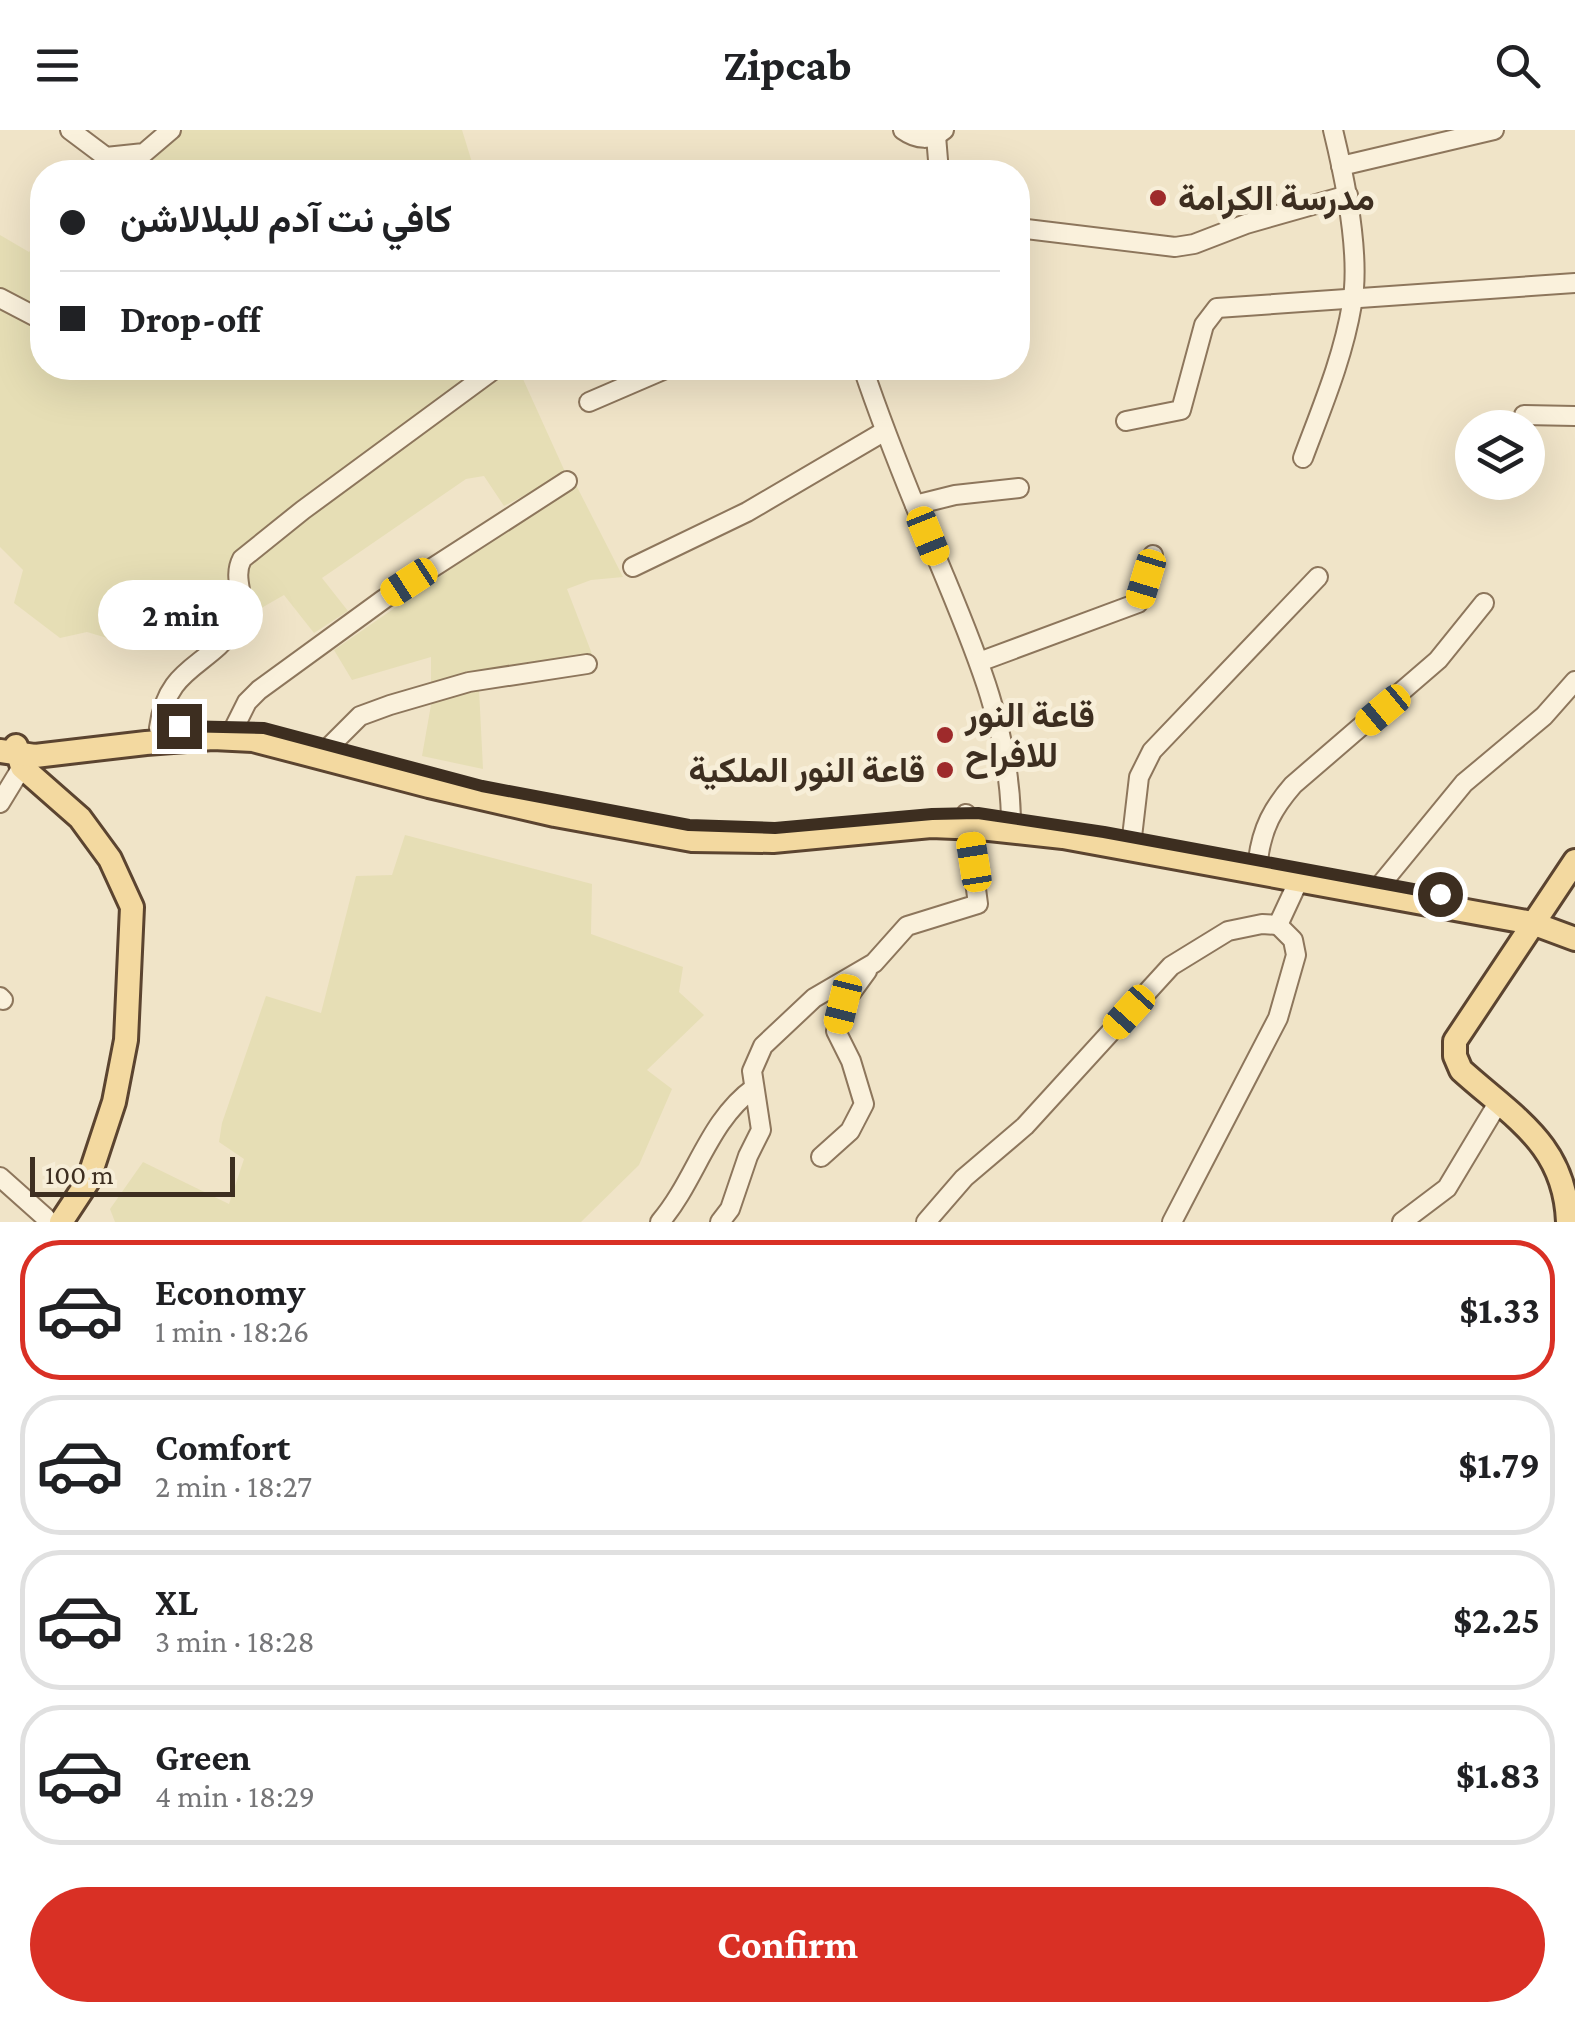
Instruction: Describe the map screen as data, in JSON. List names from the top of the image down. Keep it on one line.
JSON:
{"places":["مدرسة الكرامة","قاعة النور للافراح","قاعة النور الملكية"],"scale_bar":"100 m","page":{"header":"Zipcab","banner":["كافي نت آدم للبلالاشن","Drop-off"],"bubble":"2 min","scale":"100 m","list":[{"name":"Economy","note":"1 min · 18:26","value":"$1.33"},{"name":"Comfort","note":"2 min · 18:27","value":"$1.79"},{"name":"XL","note":"3 min · 18:28","value":"$2.25"},{"name":"Green","note":"4 min · 18:29","value":"$1.83"}],"buttons":"Confirm"}}
